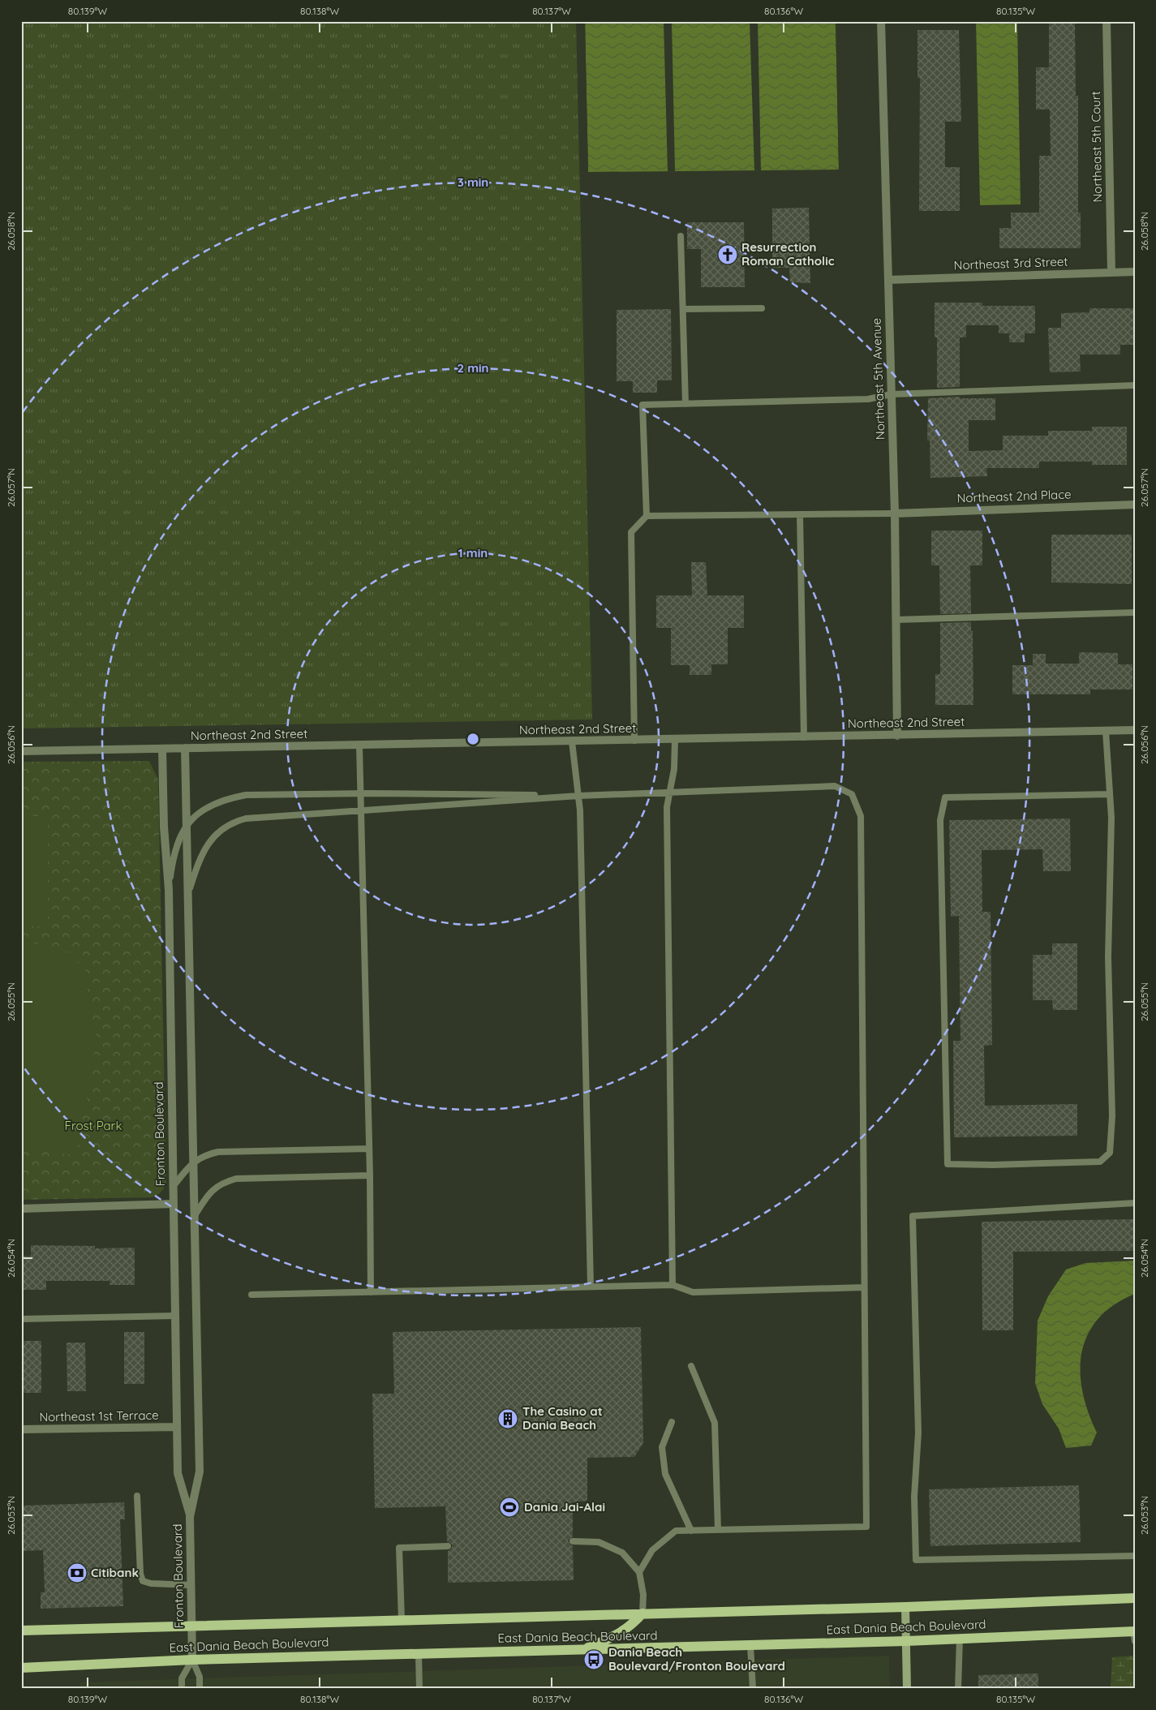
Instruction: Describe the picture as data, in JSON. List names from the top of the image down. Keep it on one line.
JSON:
{"streets":{"main road":["East Dania Beach Boulevard"],"street":["Northeast 5th Court","Northeast 3rd Street","Northeast 5th Avenue","Northeast 2nd Place","Northeast 2nd Street","Fronton Boulevard","Northeast 1st Terrace"]},"crossings":[["Northeast 5th Court","Northeast 3rd Street"],["Northeast 3rd Street","Northeast 5th Avenue"],["Northeast 5th Avenue","Northeast 2nd Place"],["Northeast 5th Avenue","Northeast 2nd Street"],["Northeast 2nd Street","Fronton Boulevard"],["Fronton Boulevard","Northeast 1st Terrace"],["Fronton Boulevard","East Dania Beach Boulevard"]],"parks":["Frost Park"],"places":{"church":["Resurrection Roman Catholic"],"building":["The Casino at Dania Beach"],"sports":["Dania Jai-Alai"],"bank":["Citibank"],"bus stop":["Dania Beach Boulevard/Fronton Boulevard"]},"coordinates":["80.139°W","80.138°W","80.137°W","80.136°W","80.135°W","26.058°N","26.057°N","26.056°N","26.055°N","26.054°N","26.053°N"],"rings":["3 min","2 min","1 min"]}
